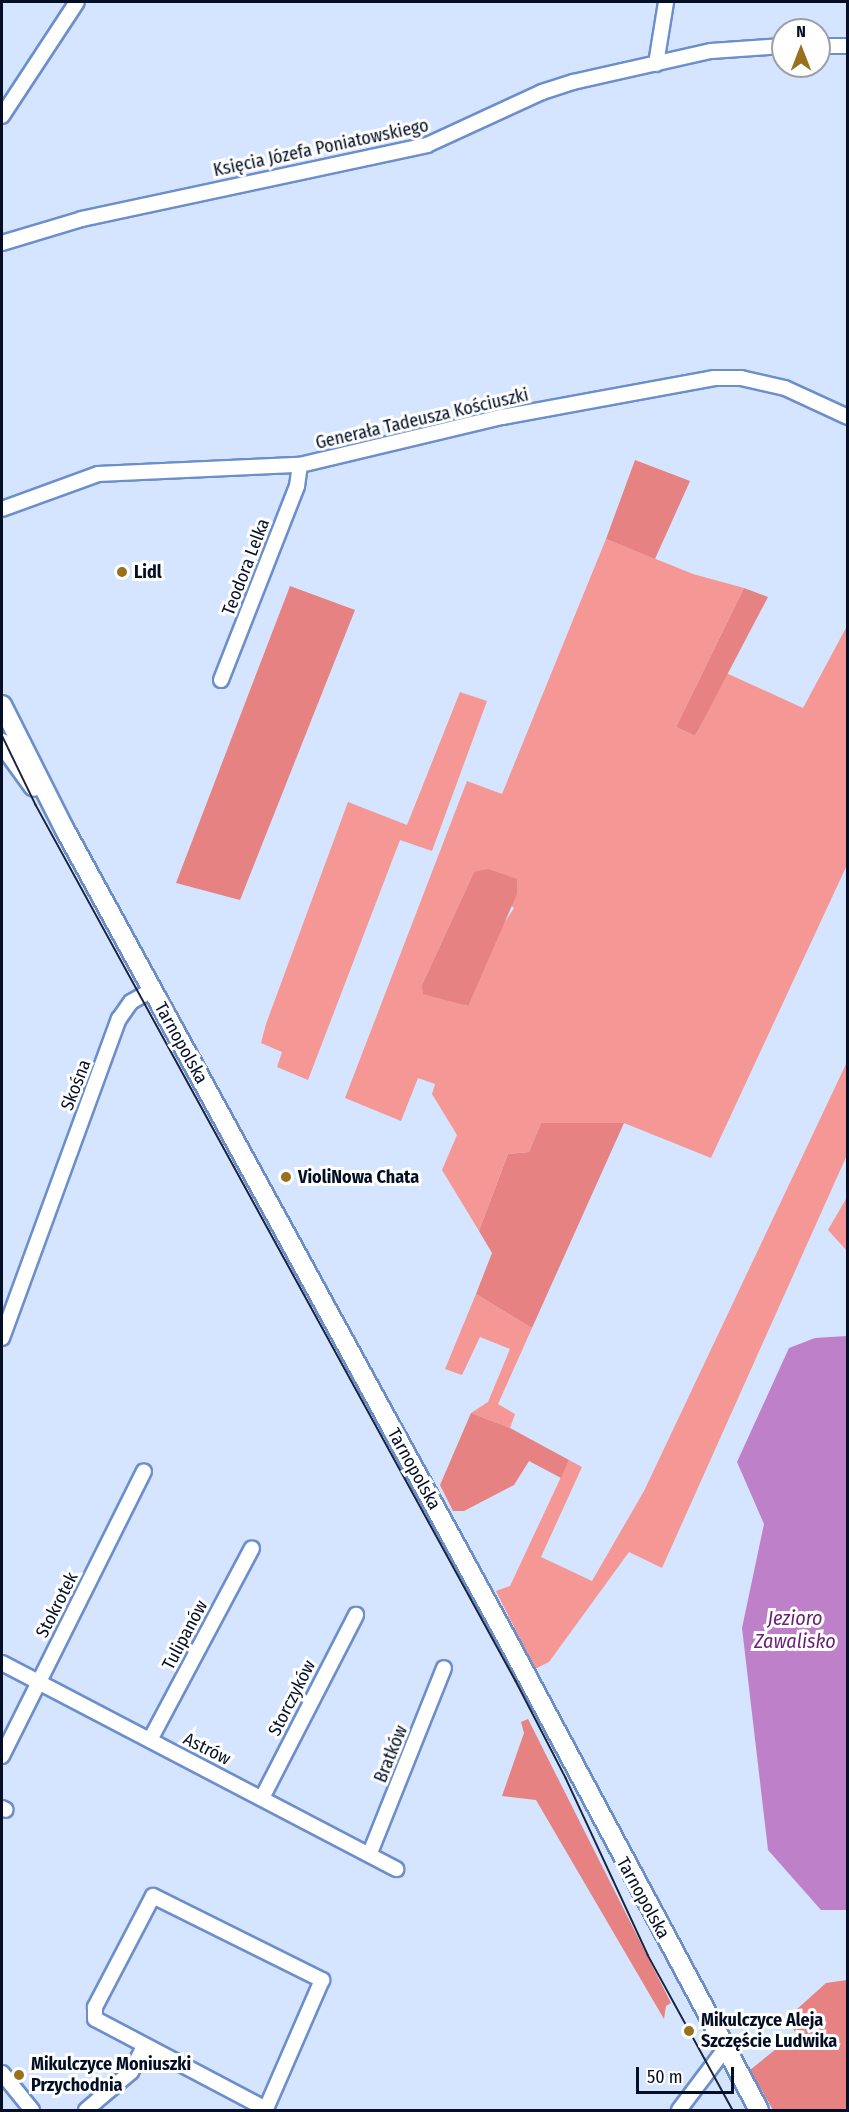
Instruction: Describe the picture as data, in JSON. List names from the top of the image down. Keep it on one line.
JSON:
{"streets":{"main road":["Tarnopolska"],"street":["Księcia Józefa Poniatowskiego","Generała Tadeusza Kościuszki","Teodora Lelka","Skośna","Stokrotek","Tulipanów","Storczyków","Astrów","Bratków"]},"crossings":[["Generała Tadeusza Kościuszki","Teodora Lelka"],["Tarnopolska","Skośna"],["Stokrotek","Astrów"],["Tulipanów","Astrów"],["Storczyków","Astrów"],["Astrów","Bratków"]],"water":["Jezioro Zawalisko"],"places":["Lidl","VioliNowa Chata","Mikulczyce Aleja Szczęście Ludwika","Mikulczyce Moniuszki Przychodnia"],"scale_bar":"50 m","north":"top"}
